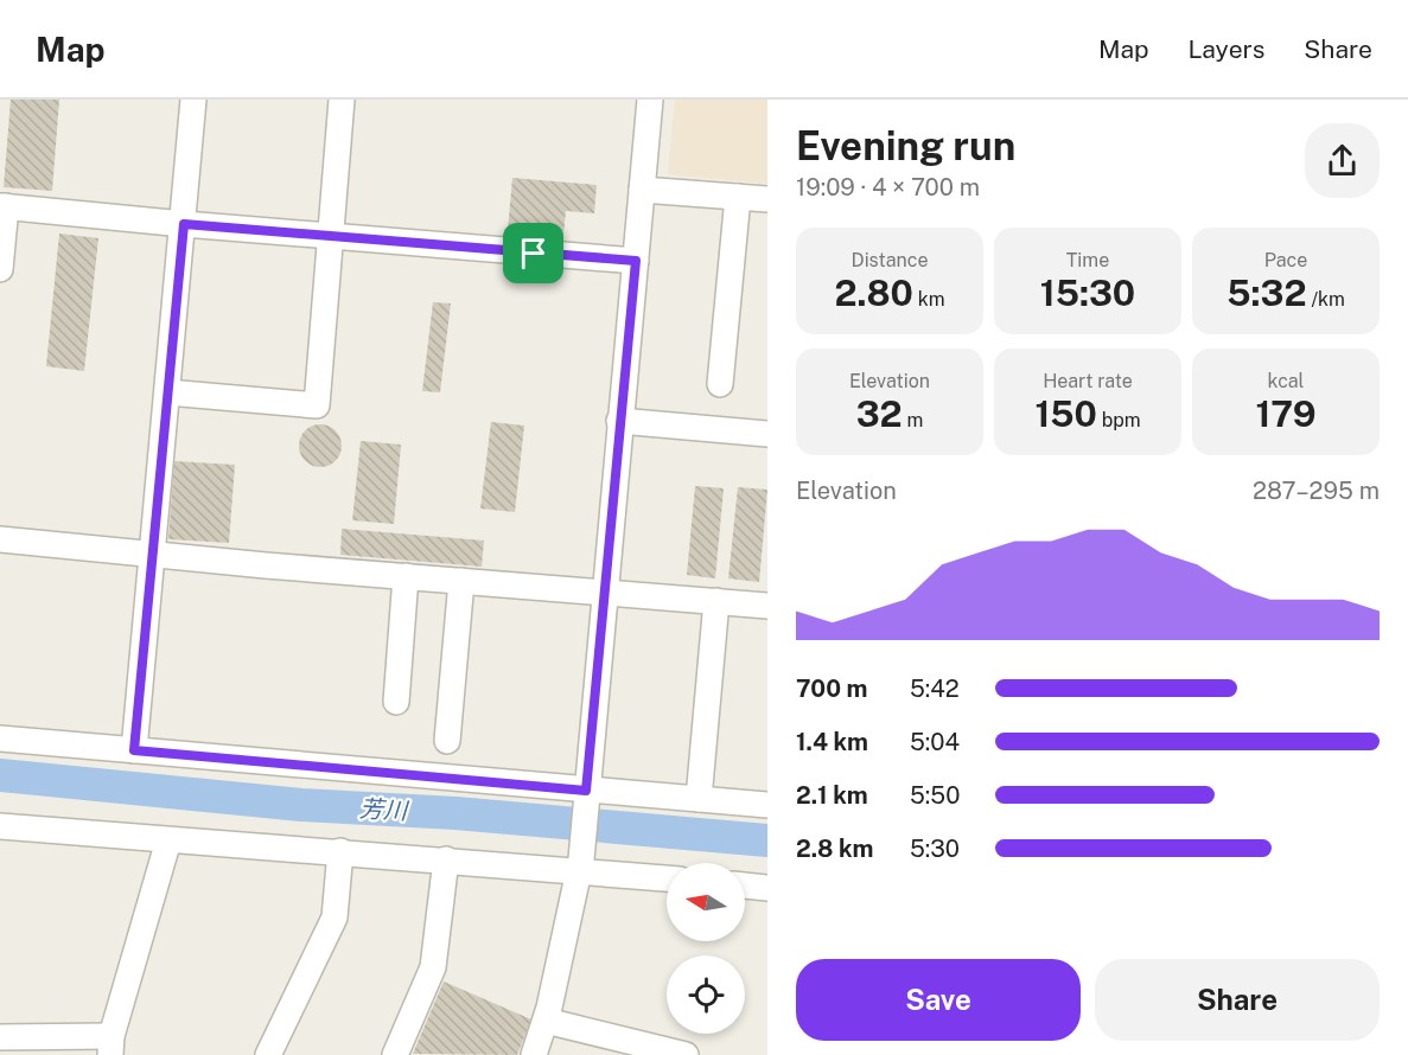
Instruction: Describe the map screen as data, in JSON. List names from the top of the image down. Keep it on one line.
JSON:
{"water":["芳川"],"north":"left","page":{"header":"Map","nav":["Map","Layers","Share"],"heading":["Evening run","19:09 · 4 × 700 m"],"stats":[["Distance","2.80 km"],["Time","15:30"],["Pace","5:32 /km"],["Elevation","32 m"],["Heart rate","150 bpm"],["kcal","179"]],"chart":["Elevation","287–295 m"],"list":[{"name":"700 m","note":"5:42"},{"name":"1.4 km","note":"5:04"},{"name":"2.1 km","note":"5:50"},{"name":"2.8 km","note":"5:30"}],"buttons":["Save","Share"]}}
